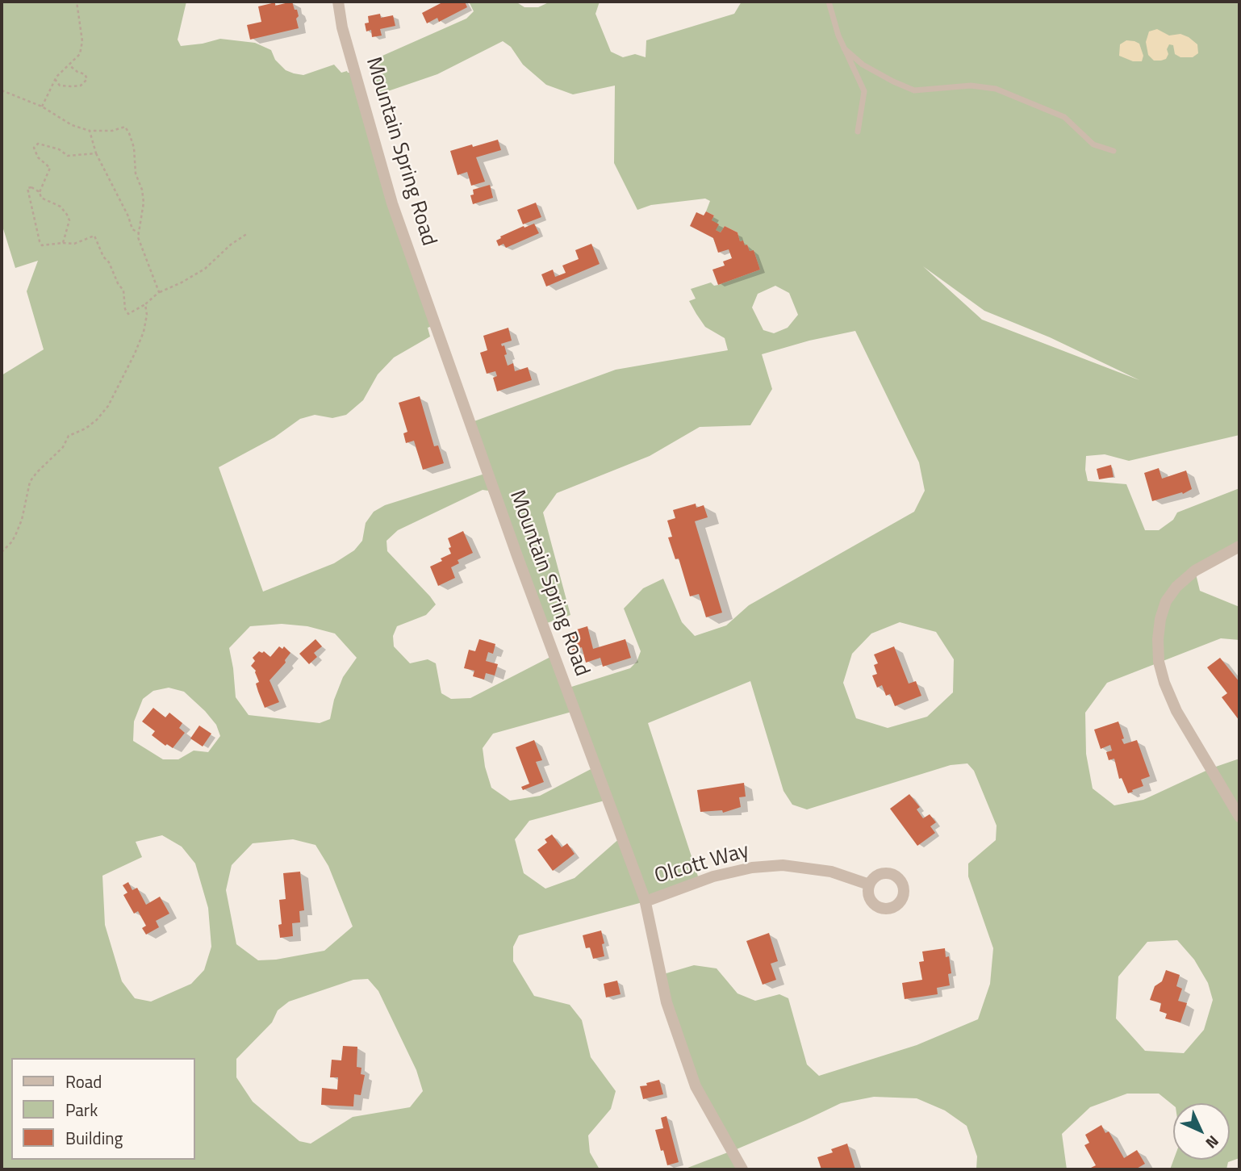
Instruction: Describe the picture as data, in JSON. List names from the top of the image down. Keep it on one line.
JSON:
{"streets":{"street":["Mountain Spring Road","Olcott Way"]},"crossings":[["Mountain Spring Road","Olcott Way"]],"legend":["Road","Park","Building"],"north":"bottom right"}
